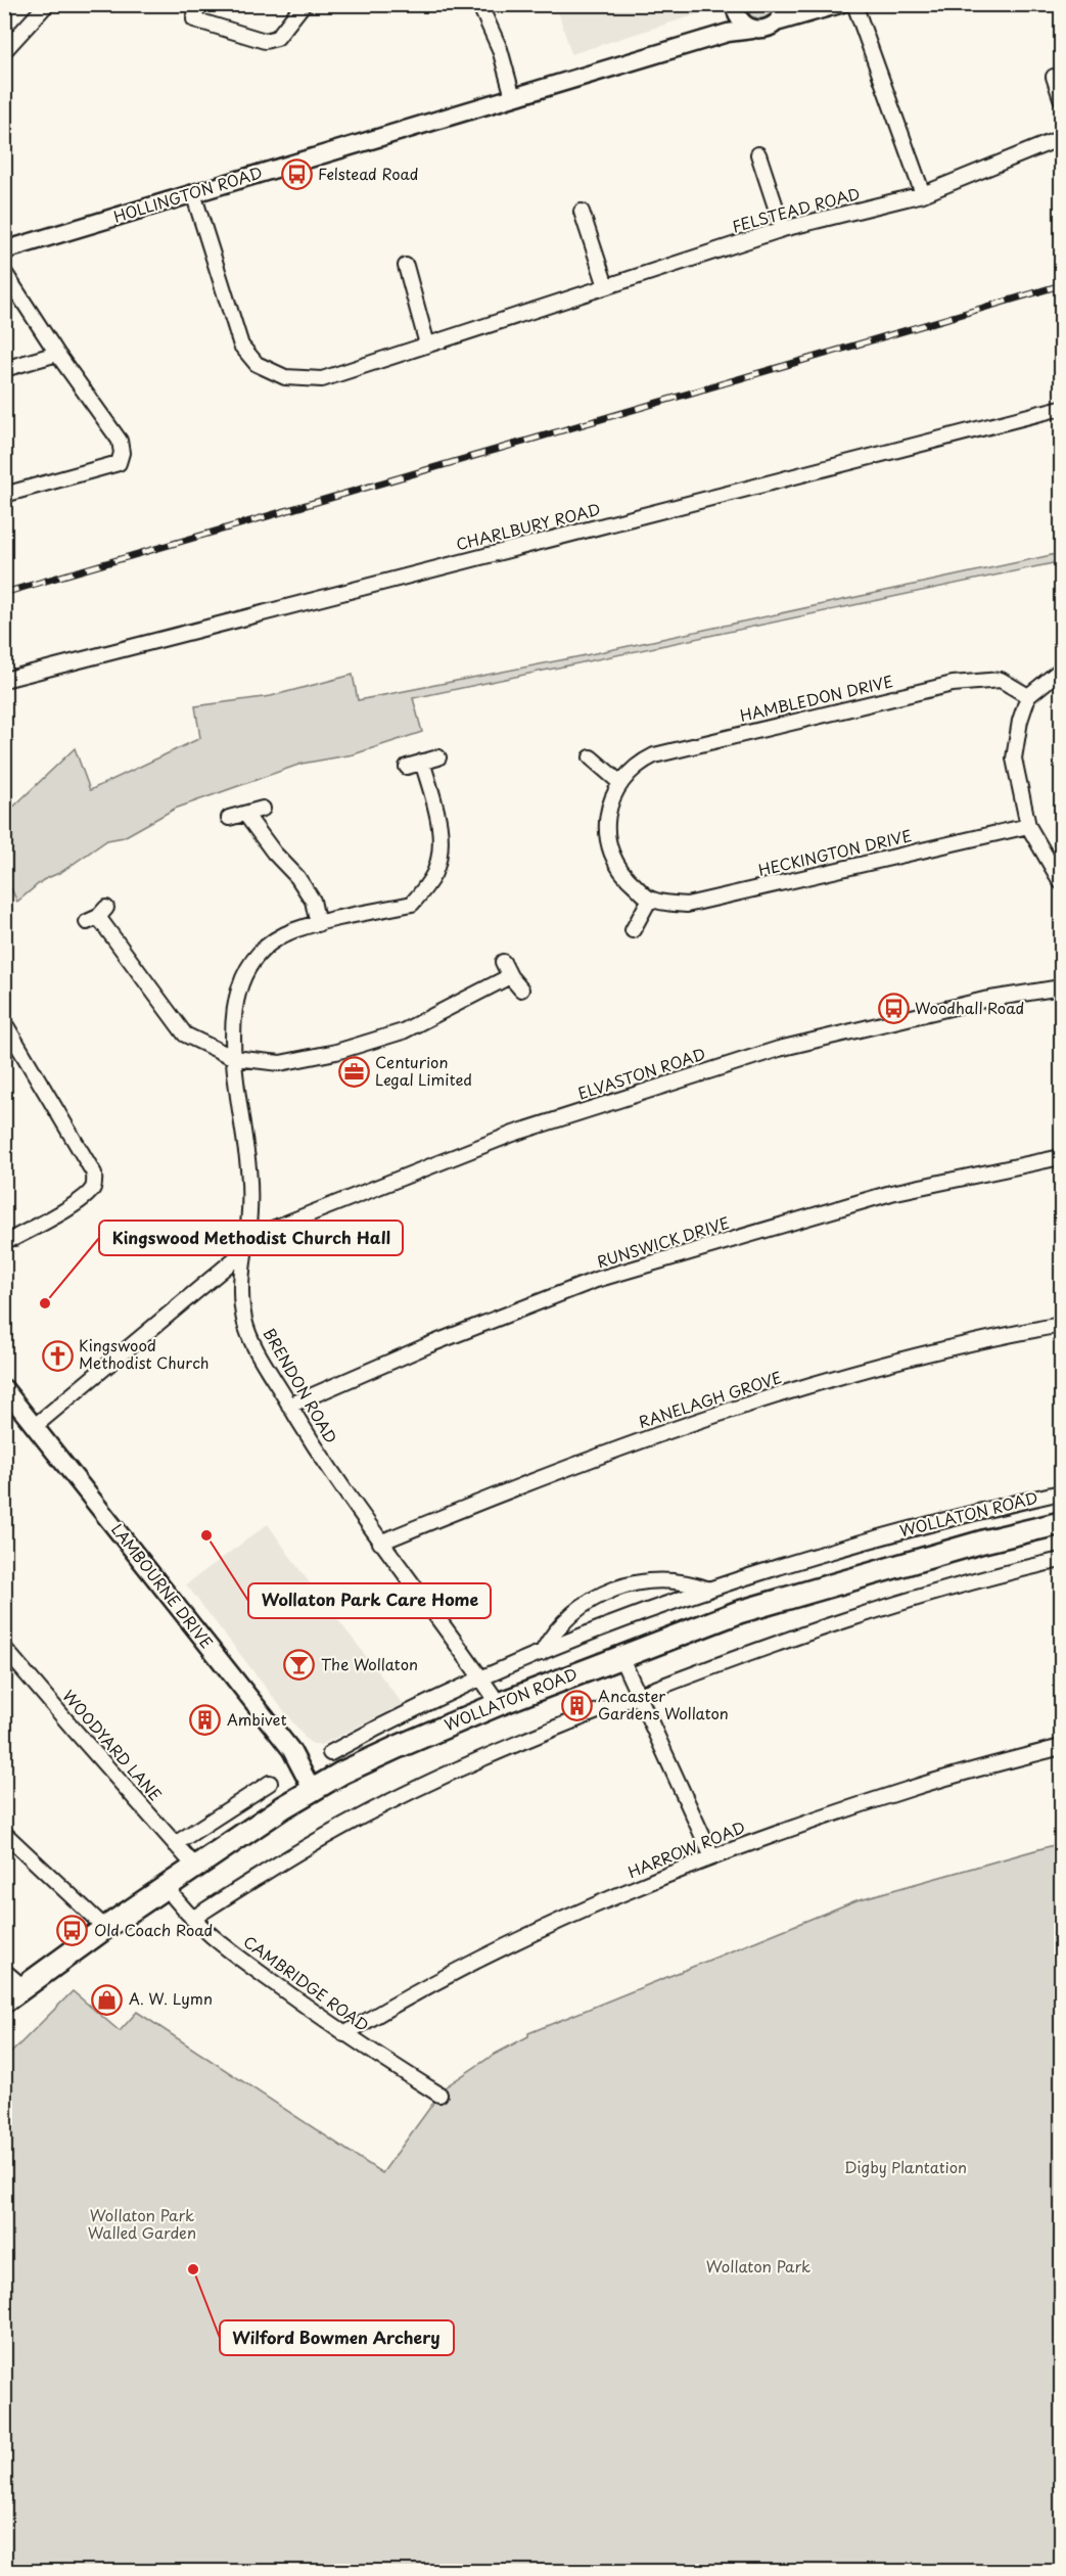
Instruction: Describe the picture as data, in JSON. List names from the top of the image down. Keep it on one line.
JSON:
{"streets":{"main road":["WOLLATON ROAD"],"street":["HOLLINGTON ROAD","FELSTEAD ROAD","CHARLBURY ROAD","HAMBLEDON DRIVE","HECKINGTON DRIVE","ELVASTON ROAD","RUNSWICK DRIVE","BRENDON ROAD","RANELAGH GROVE","LAMBOURNE DRIVE","WOODYARD LANE","HARROW ROAD","CAMBRIDGE ROAD"]},"crossings":[["HOLLINGTON ROAD","FELSTEAD ROAD"],["HAMBLEDON DRIVE","HECKINGTON DRIVE"],["ELVASTON ROAD","BRENDON ROAD"],["ELVASTON ROAD","LAMBOURNE DRIVE"],["RUNSWICK DRIVE","BRENDON ROAD"],["BRENDON ROAD","RANELAGH GROVE"],["BRENDON ROAD","WOLLATON ROAD"],["WOLLATON ROAD","LAMBOURNE DRIVE"],["WOLLATON ROAD","WOODYARD LANE"],["WOLLATON ROAD","CAMBRIDGE ROAD"],["HARROW ROAD","CAMBRIDGE ROAD"]],"parks":["Digby Plantation","Wollaton Park Walled Garden","Wollaton Park"],"places":{"bus stop":["Felstead Road","Woodhall Road","Old Coach Road"],"office":["Centurion Legal Limited"],"other":["Kingswood Methodist Church Hall","Wollaton Park Care Home","Wilford Bowmen Archery"],"church":["Kingswood Methodist Church"],"bar":["The Wollaton"],"building":["Ancaster Gardens Wollaton","Ambivet"],"shop":["A. W. Lymn"]}}
